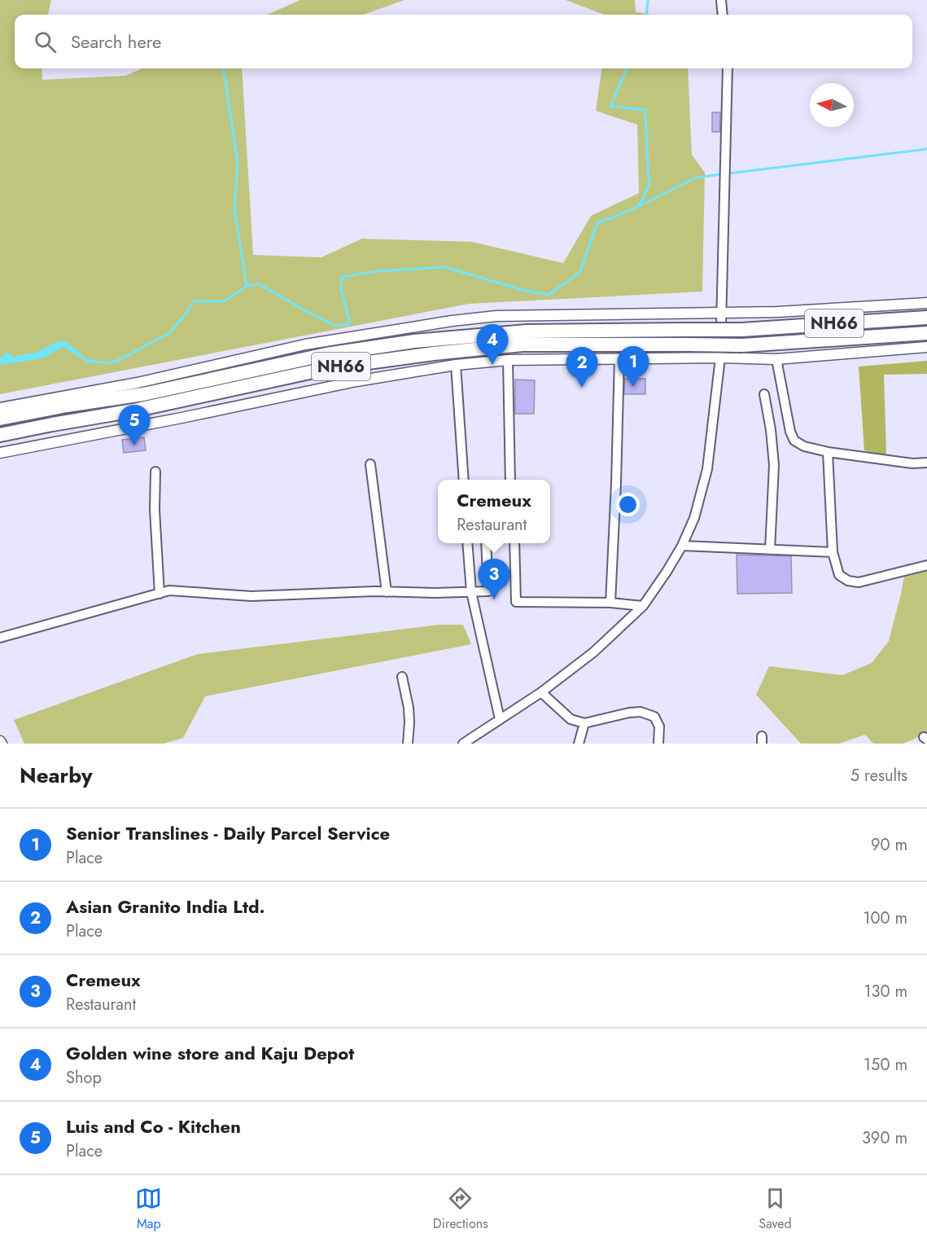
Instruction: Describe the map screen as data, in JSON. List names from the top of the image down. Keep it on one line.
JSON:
{"streets":{"highway":["NH66"]},"north":"left","page":{"search":"Search here","pins":["4","1","2","5","3"],"popup":["Cremeux","Restaurant"],"heading":["Nearby","5 results"],"list":[{"mark":"1","name":"Senior Translines - Daily Parcel Service","note":"Place","value":"90 m"},{"mark":"2","name":"Asian Granito India Ltd.","note":"Place","value":"100 m"},{"mark":"3","name":"Cremeux","note":"Restaurant","value":"130 m"},{"mark":"4","name":"Golden wine store and Kaju Depot","note":"Shop","value":"150 m"},{"mark":"5","name":"Luis and Co - Kitchen","note":"Place","value":"390 m"}],"nav":["Map","Directions","Saved"]}}
